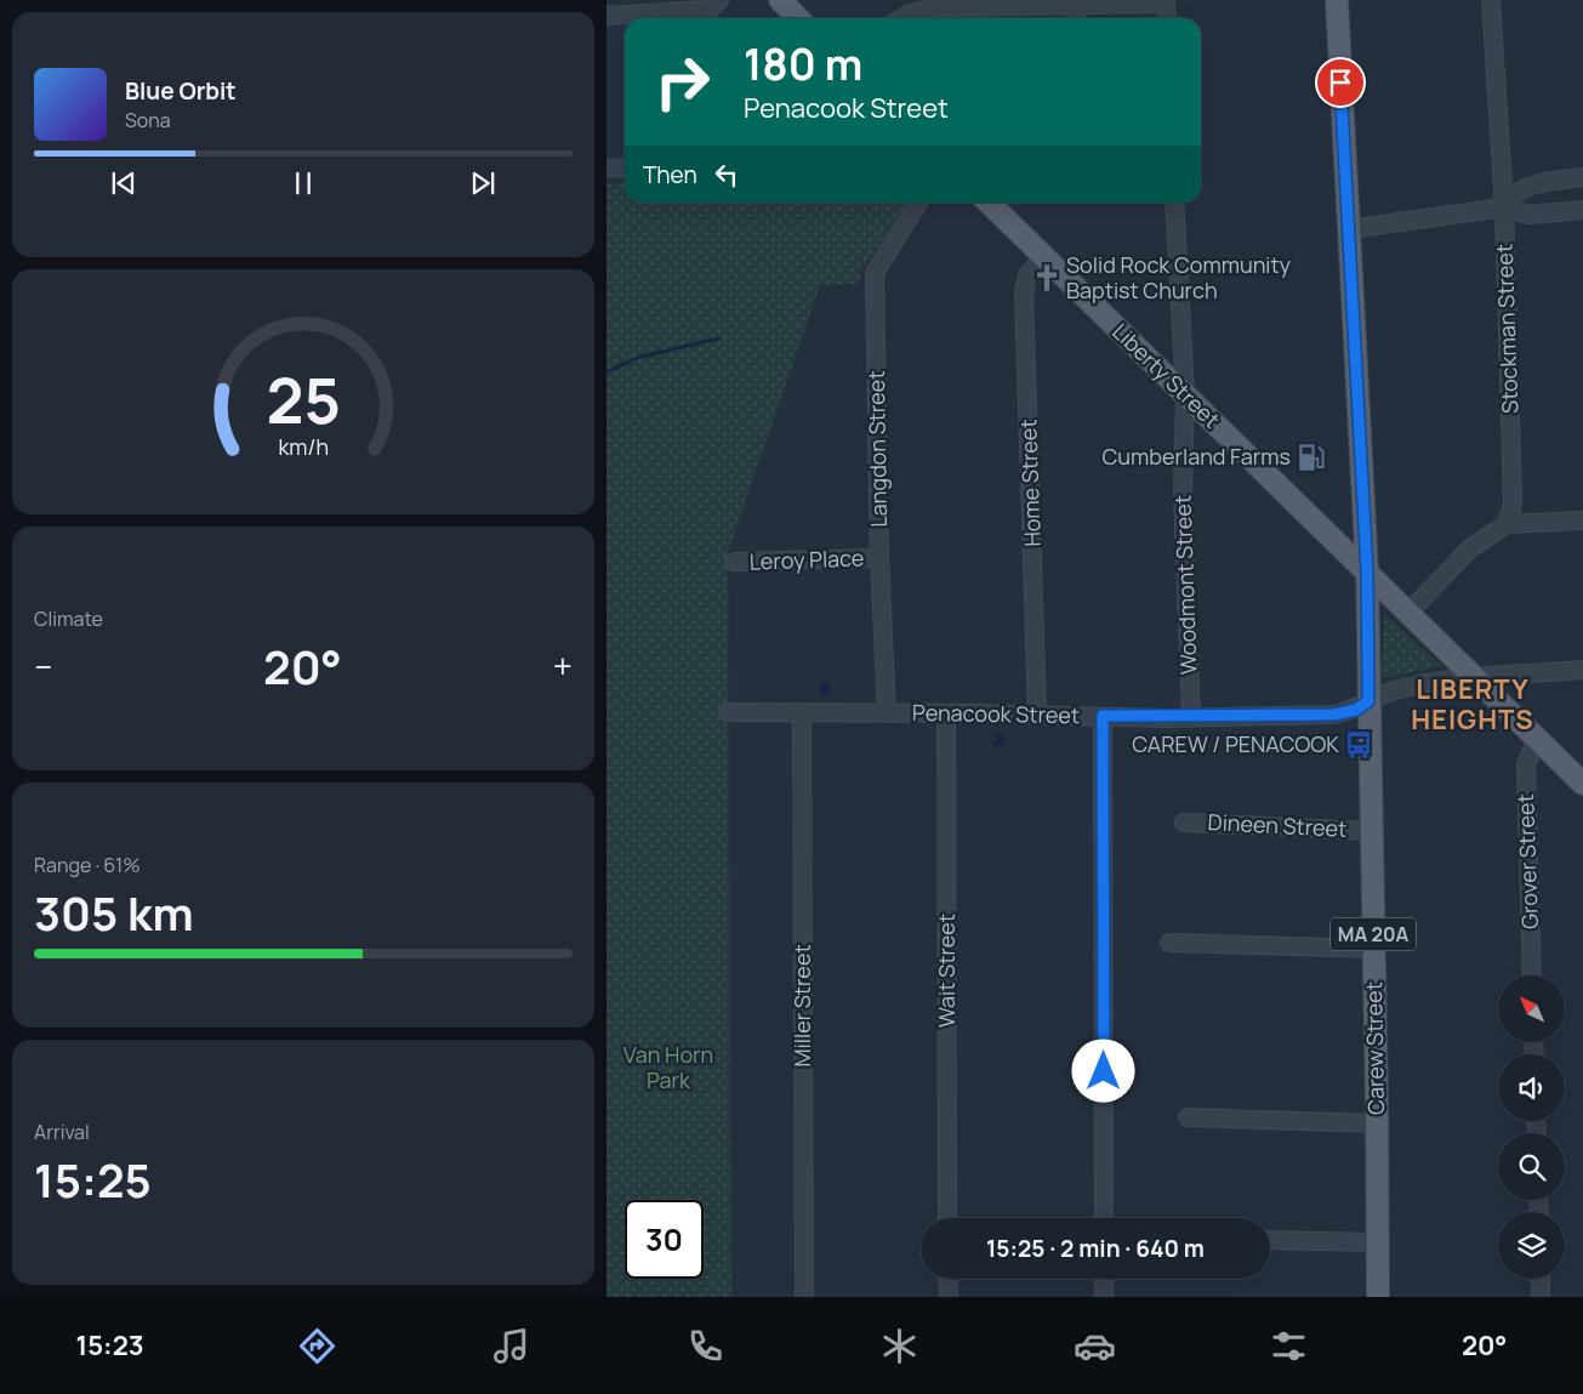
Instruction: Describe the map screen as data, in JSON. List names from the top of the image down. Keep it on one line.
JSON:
{"streets":{"main road":["Liberty Street","MA 20A","Carew Street"],"street":["Stockman Street","Langdon Street","Home Street","Leroy Place","Woodmont Street","Penacook Street","Dineen Street","Grover Street","Wait Street","Miller Street"]},"crossings":[["Liberty Street","Home Street"],["Liberty Street","Woodmont Street"],["Liberty Street","Penacook Street"],["Liberty Street","Grover Street"],["Liberty Street","Carew Street"],["Langdon Street","Leroy Place"],["Langdon Street","Penacook Street"],["Home Street","Penacook Street"],["Woodmont Street","Penacook Street"],["Penacook Street","Wait Street"],["Penacook Street","Miller Street"],["Penacook Street","Carew Street"],["Dineen Street","Carew Street"]],"districts":["LIBERTY HEIGHTS"],"parks":["Van Horn Park"],"places":{"church":["Solid Rock Community Baptist Church"],"fuel station":["Cumberland Farms"],"bus stop":["CAREW / PENACOOK"]},"north":"top left","page":{"turn":["180 m","Penacook Street"],"song":["Blue Orbit","Sona"],"then":"Then","tile":["Climate",["Range · 61%","305 km"],["Arrival","15:25"]],"heat":["−","20°","+"],"limit":"30","trip":"15:25 · 2 min · 640 m","tabs":["15:23","20°"],"gauge":["25","km/h"]}}
